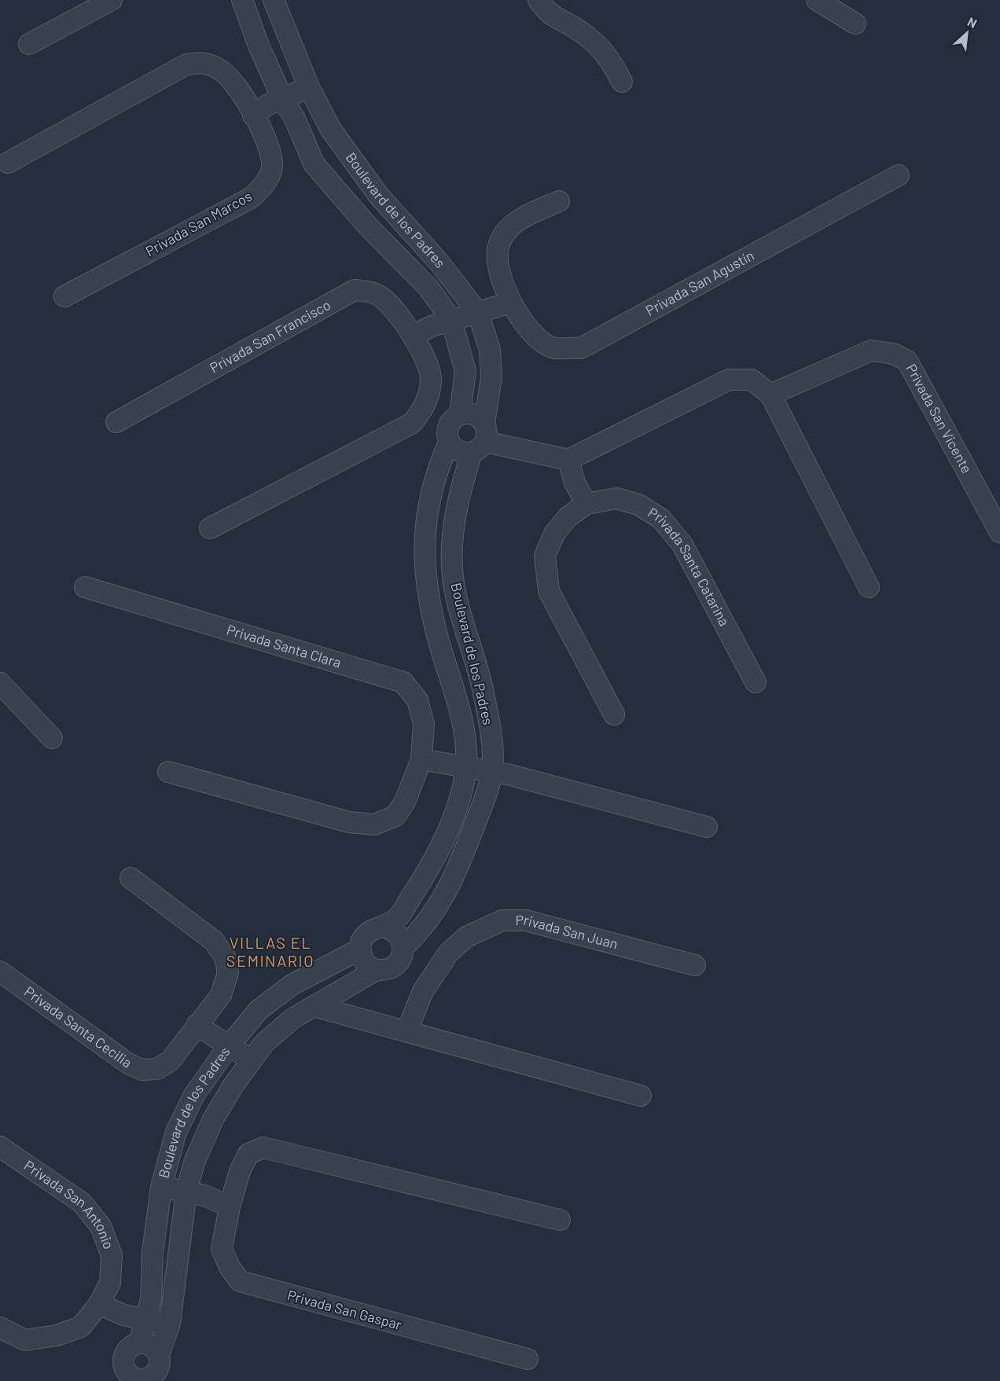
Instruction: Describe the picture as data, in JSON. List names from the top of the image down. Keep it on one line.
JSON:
{"streets":{"street":["Boulevard de los Padres","Privada San Marcos","Privada San Agustín","Privada San Francisco","Privada San Vicente","Privada Santa Catarina","Privada Santa Clara","Privada San Juan","Privada Santa Cecilia","Privada San Antonio","Privada San Gaspar"]},"districts":["VILLAS EL SEMINARIO"],"north":"top right"}
